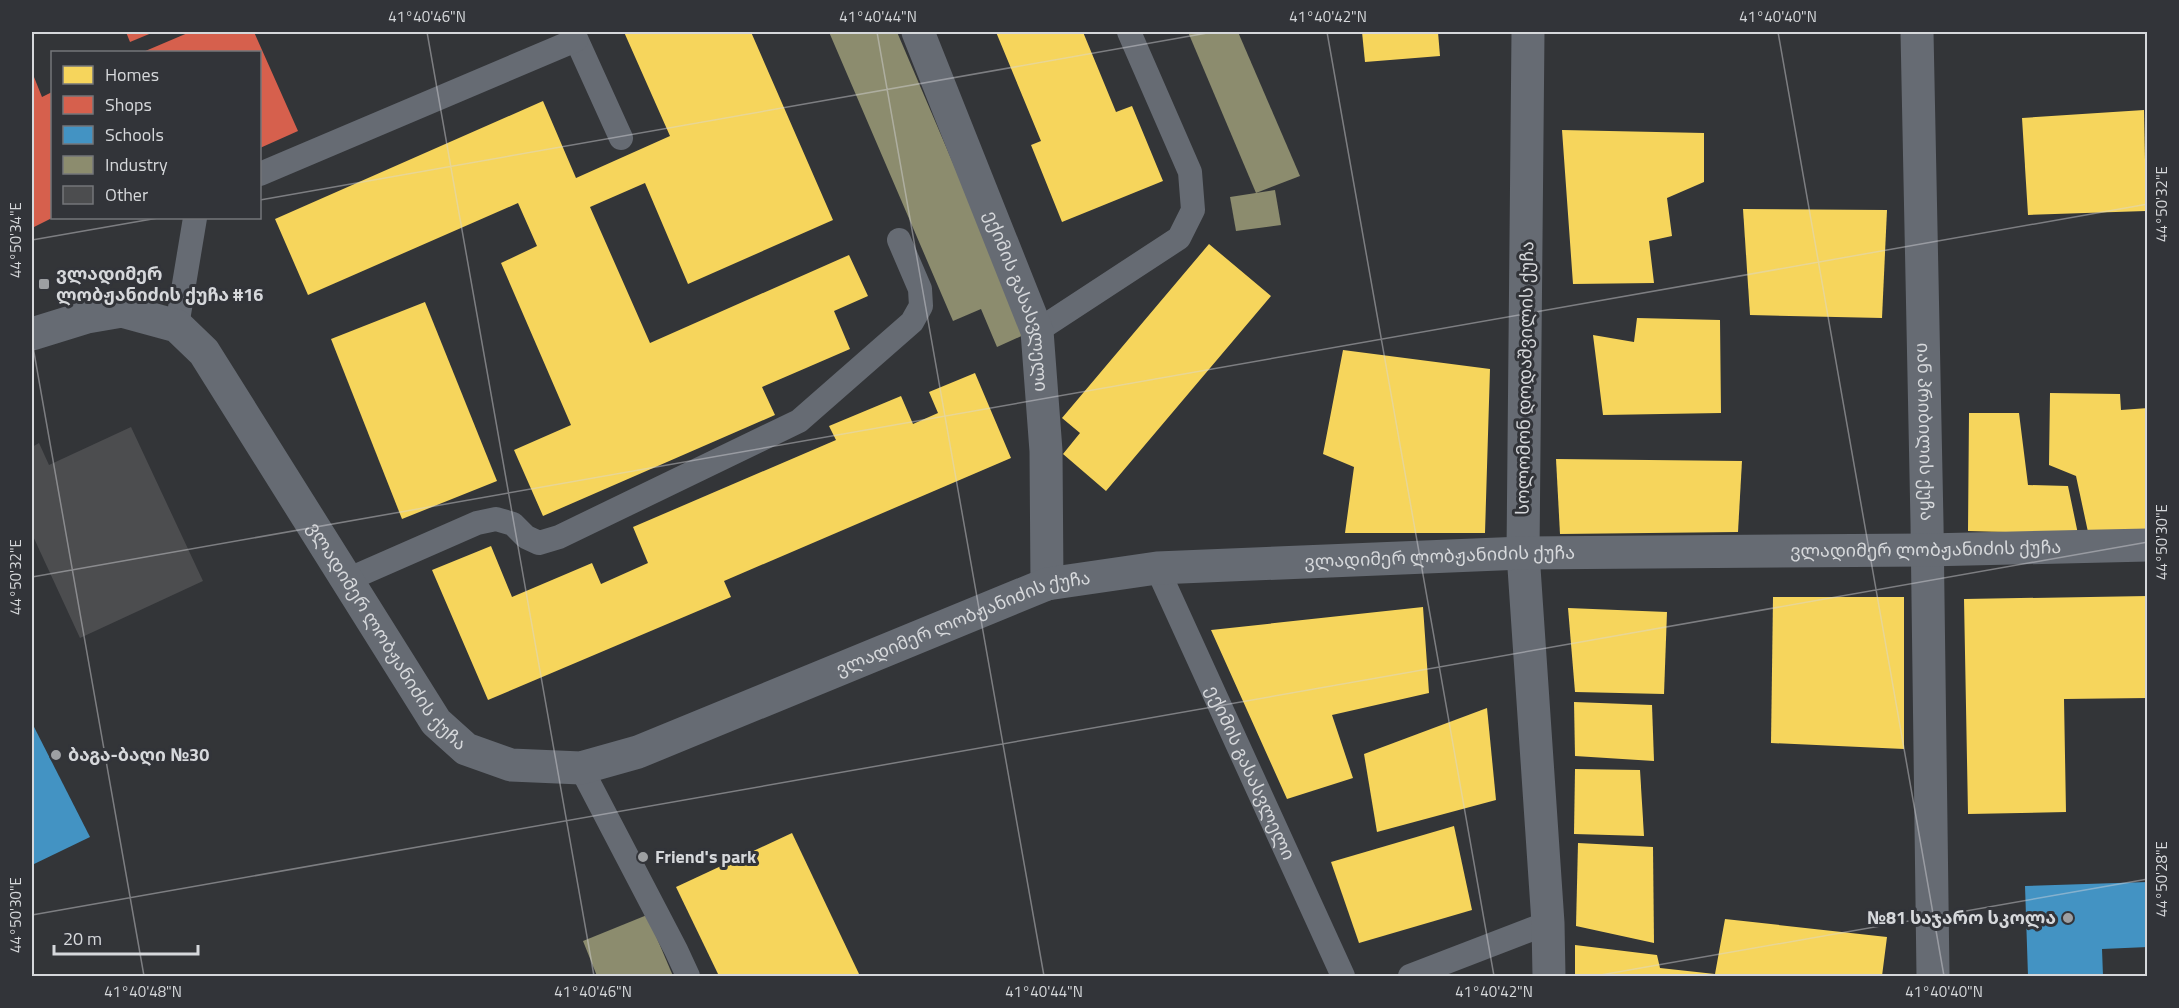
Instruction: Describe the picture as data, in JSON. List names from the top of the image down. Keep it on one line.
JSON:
{"streets":{"street":["ექიმის გასასვლელი","სოლომონ დოდაშვილის ქუჩა","იან პრიბილის ქუჩა","ვლადიმერ ლობჟანიძის ქუჩა"]},"crossings":[["ექიმის გასასვლელი","ვლადიმერ ლობჟანიძის ქუჩა"],["სოლომონ დოდაშვილის ქუჩა","ვლადიმერ ლობჟანიძის ქუჩა"],["იან პრიბილის ქუჩა","ვლადიმერ ლობჟანიძის ქუჩა"]],"places":{"transit":["ვლადიმერ ლობჟანიძის ქუჩა #16"],"other":["ბაგა-ბაღი №30","Friend's park","№81 საჯარო სკოლა"]},"legend":["Homes","Shops","Schools","Industry","Other"],"scale_bar":"20 m","coordinates":["41°40'46\"N","41°40'44\"N","41°40'42\"N","41°40'40\"N","44°50'32\"E","44°50'34\"E","44°50'30\"E","44°50'28\"E","41°40'48\"N"]}
